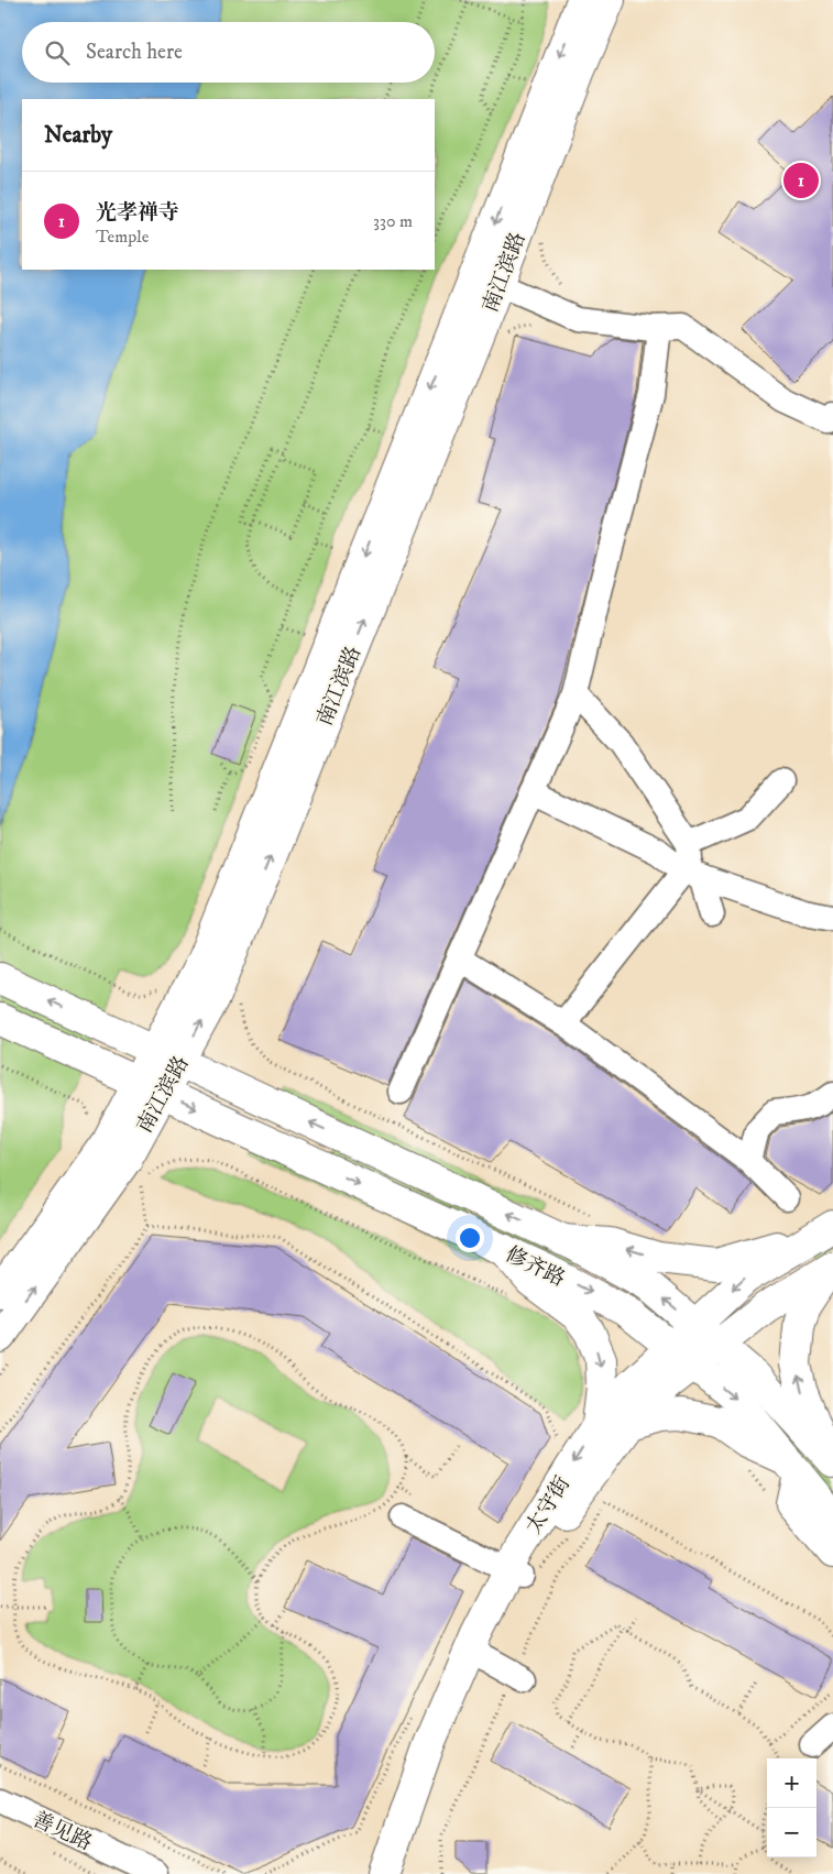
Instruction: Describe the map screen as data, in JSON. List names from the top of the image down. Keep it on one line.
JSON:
{"streets":{"main road":["南江滨路","修齐路","太守街"],"street":["善见路"]},"crossings":[["南江滨路","修齐路"],["修齐路","太守街"]],"page":{"search":"Search here","heading":"Nearby","pins":"1","list":[{"mark":"1","name":"光孝禅寺","note":"Temple","value":"330 m"}],"map_buttons":["+","−"]}}
